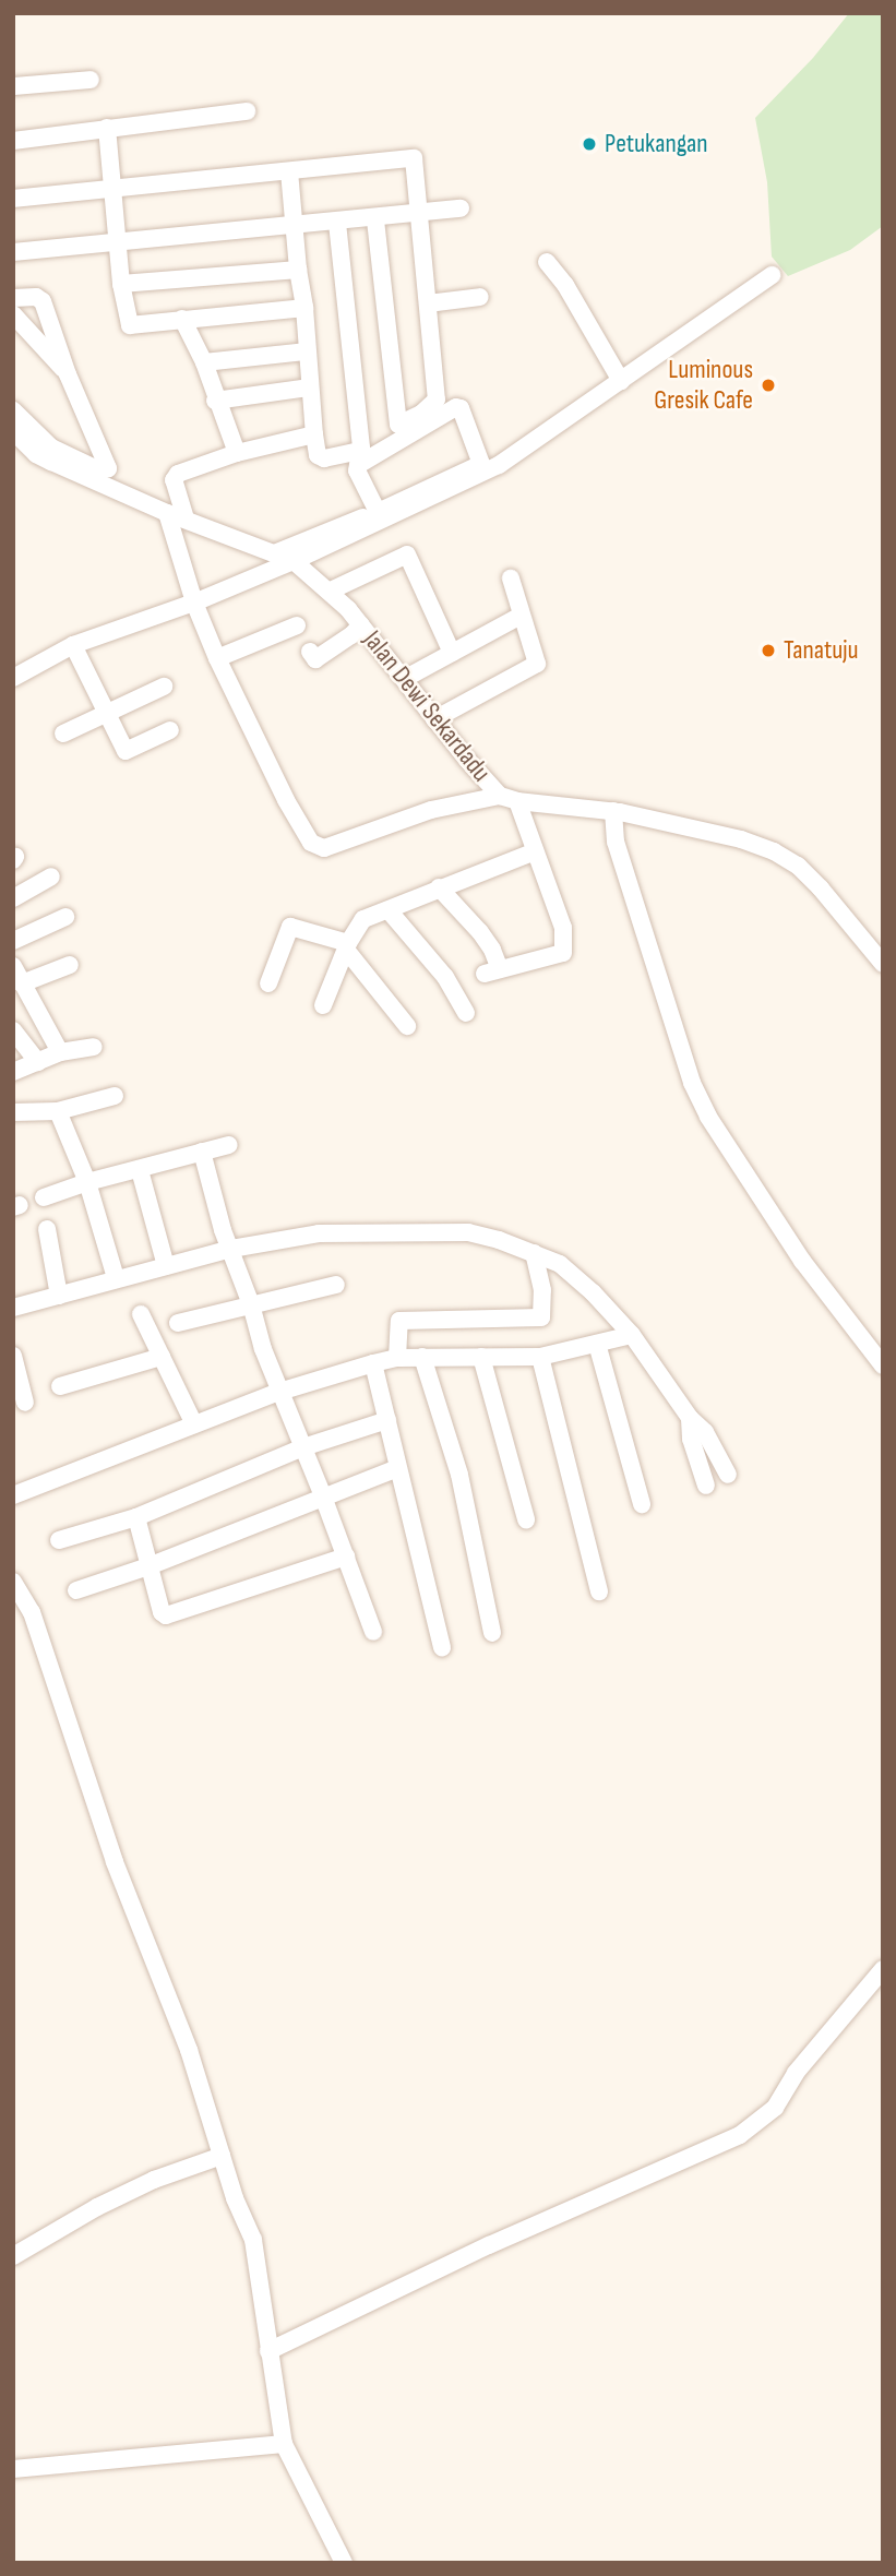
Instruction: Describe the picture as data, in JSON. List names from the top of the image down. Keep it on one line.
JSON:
{"streets":{"street":["Jalan Dewi Sekardadu"]},"places":["Petukangan","Luminous Gresik Cafe","Tanatuju"]}
